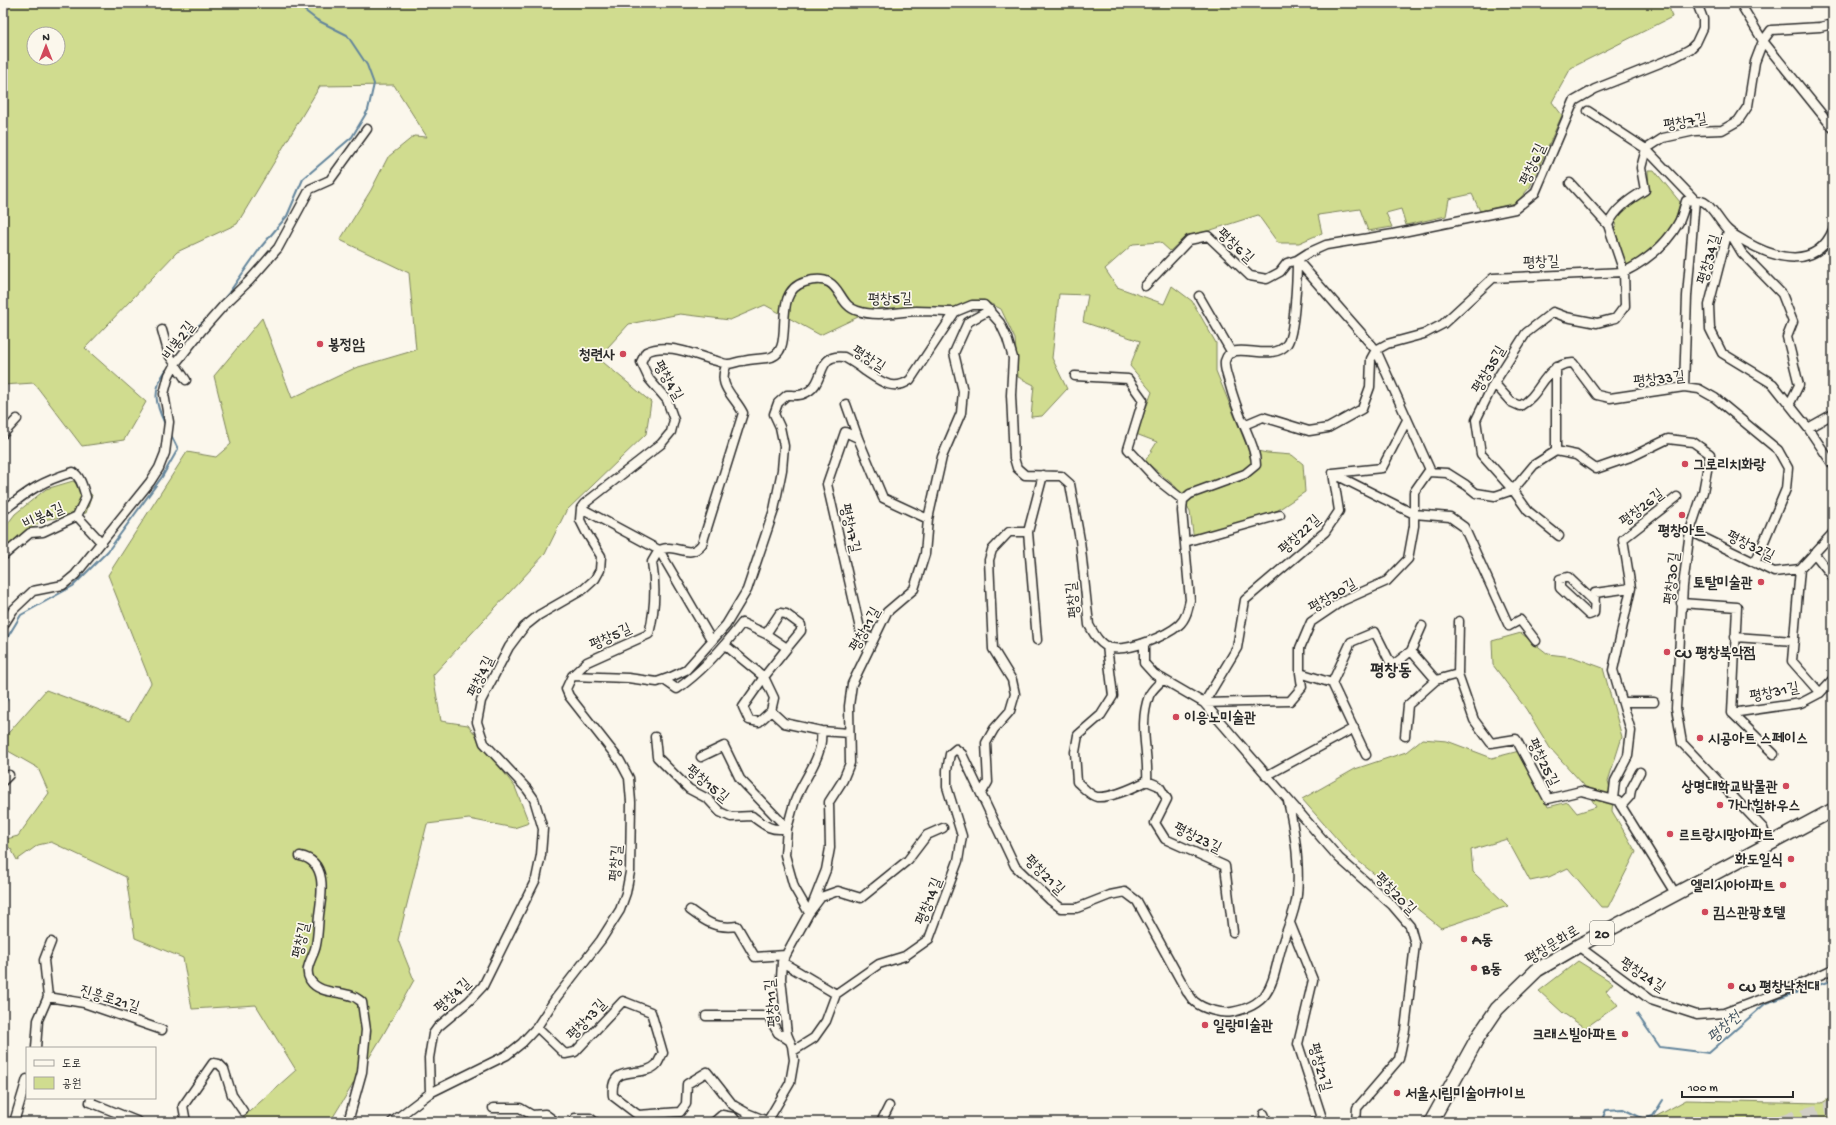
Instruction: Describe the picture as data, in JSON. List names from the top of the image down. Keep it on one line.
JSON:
{"streets":{"main road":["20","평창문화로"],"street":["평창7길","평창6길","평창34길","평창길","평창5길","비봉2길","평창35길","평창33길","평창4길","평창26길","비봉4길","평창17길","평창22길","평창32길","평창30길","평창11길","평창31길","평창25길","평창15길","평창23길","평창21길","평창20길","평창14길","평창24길","진흥로21길","평창13길"]},"crossings":[["평창길","평창5길"],["평창길","평창35길"],["평창길","평창4길"],["평창길","평창11길"],["평창길","평창13길"],["평창5길","평창4길"],["비봉2길","비봉4길"],["평창33길","평창32길"],["평창26길","평창25길"],["평창17길","평창11길"],["평창22길","평창30길"],["평창22길","평창20길"],["평창32길","평창30길"],["평창32길","평창31길"],["평창30길","평창31길"],["평창30길","평창20길"],["평창30길","평창문화로"],["평창11길","평창14길"],["평창11길","평창13길"],["평창25길","평창문화로"],["평창21길","평창20길"],["평창21길","평창14길"],["평창문화로","평창24길"]],"districts":["평창동"],"water":["평창천"],"places":["봉정암","청련사","그로리치화랑","평창아트","토탈미술관","CU 평창북악점","이응노미술관","시공아트 스페이스","상명대학교박물관","가나힐하우스","르트랑시망아파트","화도일식","엘리시아아파트","킴스관광호텔","A동","B동","CU 평창낙천대","일랑미술관","크래스빌아파트","서울시립미술아카이브"],"legend":["도로","공원"],"scale_bar":"100 m","north":"top"}
